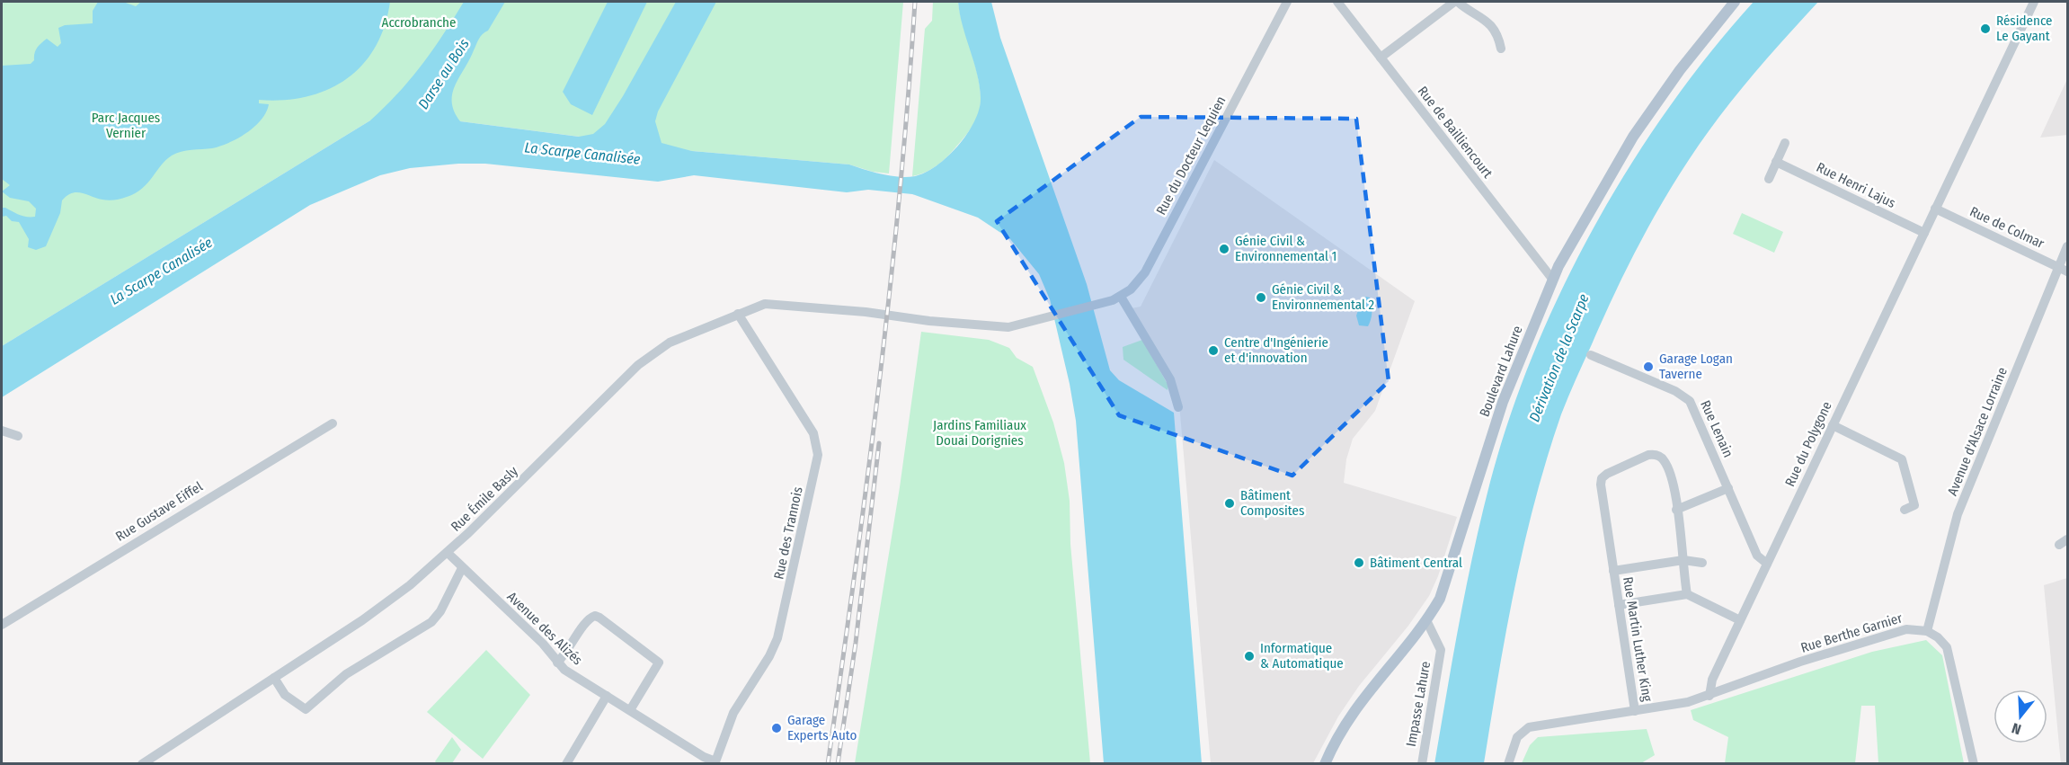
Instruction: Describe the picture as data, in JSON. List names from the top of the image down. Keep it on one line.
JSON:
{"streets":{"main road":["Boulevard Lahure"],"street":["Rue de Bailliencourt","Rue du Docteur Lequien","Rue Henri Lajus","Rue de Colmar","Rue Lenain","Avenue d'Alsace Lorraine","Rue du Polygone","Rue Émile Basly","Rue Gustave Eiffel","Rue des Trannois","Avenue des Alizés","Rue Berthe Garnier","Rue Martin Luther King","Impasse Lahure"]},"crossings":[["Rue de Bailliencourt","Boulevard Lahure"],["Rue du Docteur Lequien","Rue Émile Basly"],["Rue Henri Lajus","Rue du Polygone"],["Rue de Colmar","Avenue d'Alsace Lorraine"],["Rue de Colmar","Rue du Polygone"],["Boulevard Lahure","Impasse Lahure"],["Rue Lenain","Rue du Polygone"],["Avenue d'Alsace Lorraine","Rue Berthe Garnier"],["Rue du Polygone","Rue Berthe Garnier"],["Rue Émile Basly","Rue des Trannois"],["Rue Émile Basly","Avenue des Alizés"],["Rue des Trannois","Avenue des Alizés"]],"water":["Darse au Bois","La Scarpe Canalisée","Dérivation de la Scarpe"],"parks":["Accrobranche","Parc Jacques Vernier","Jardins Familiaux Douai Dorignies"],"places":["Résidence Le Gayant","Génie Civil & Environnemental 1","Génie Civil & Environnemental 2","Centre d'Ingénierie et d'innovation","Garage Logan Taverne","Bâtiment Composites","Bâtiment Central","Informatique & Automatique","Garage Experts Auto"],"north":"bottom"}
